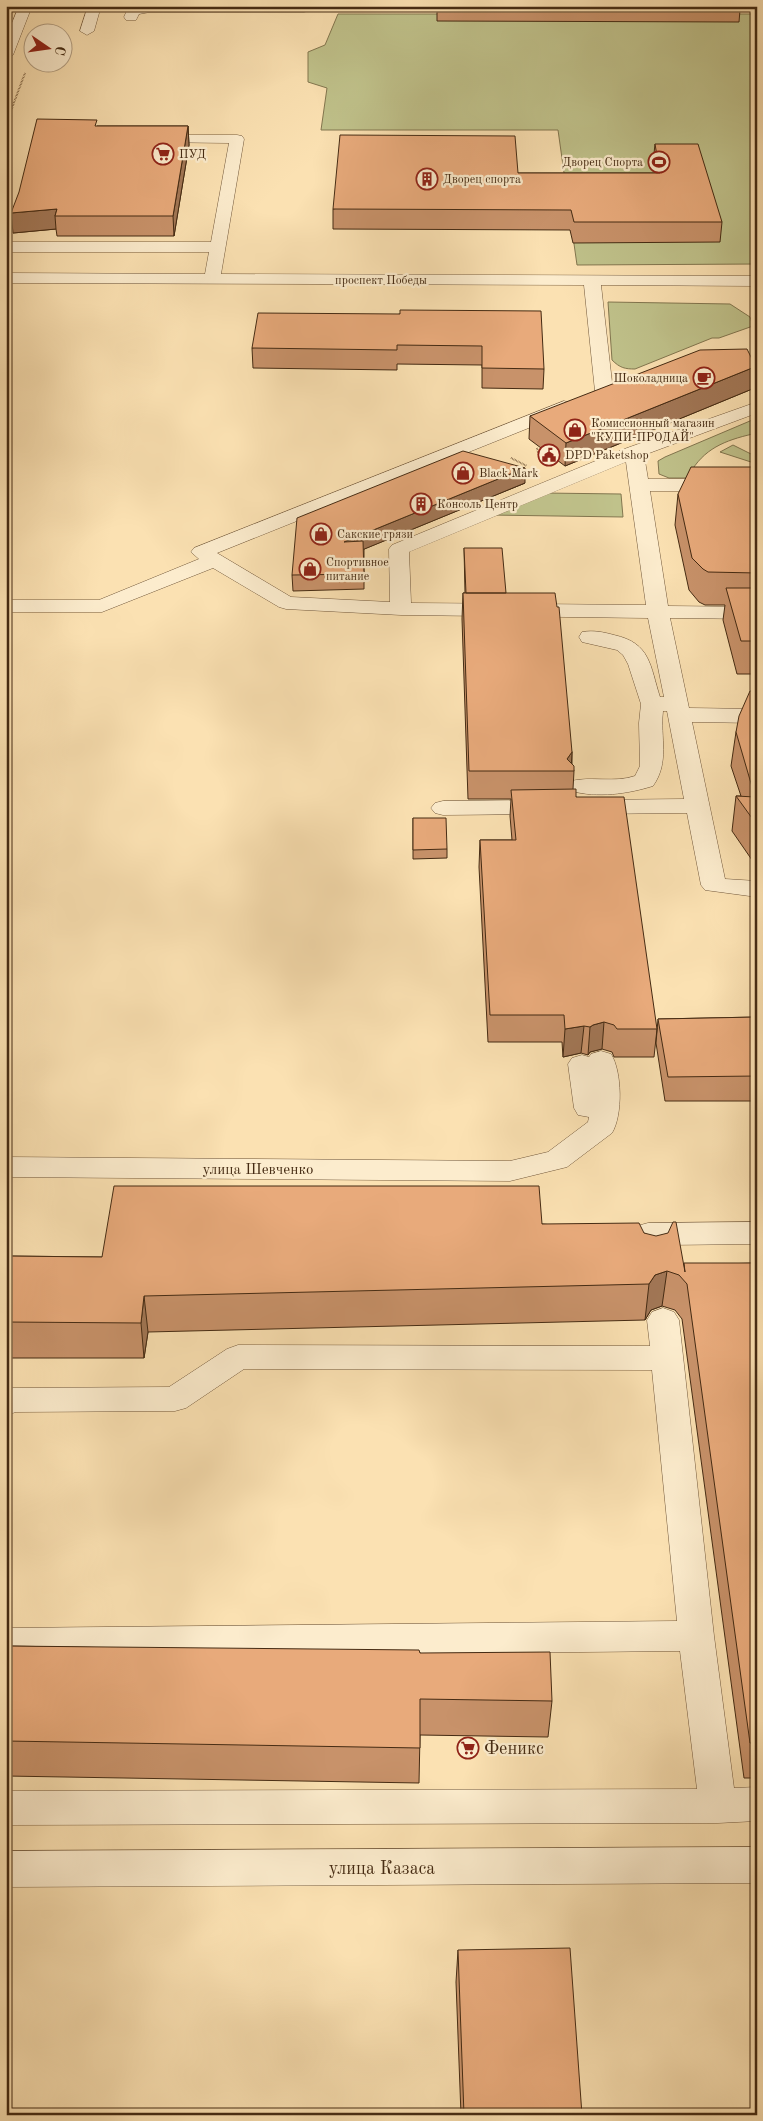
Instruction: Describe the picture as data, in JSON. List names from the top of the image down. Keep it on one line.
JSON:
{"streets":{"street":["проспект Победы","улица Шевченко","улица Казаса"]},"places":{"supermarket":["ПУД","Феникс"],"sports":["Дворец Спорта"],"building":["Дворец спорта","Консоль Центр"],"cafe":["Шоколадница"],"shop":["Комиссионный магазин \"КУПИ-ПРОДАЙ\"","Black Mark","Сакские грязи","Спортивное питание"],"public building":["DPD Paketshop"]},"north":"right"}
